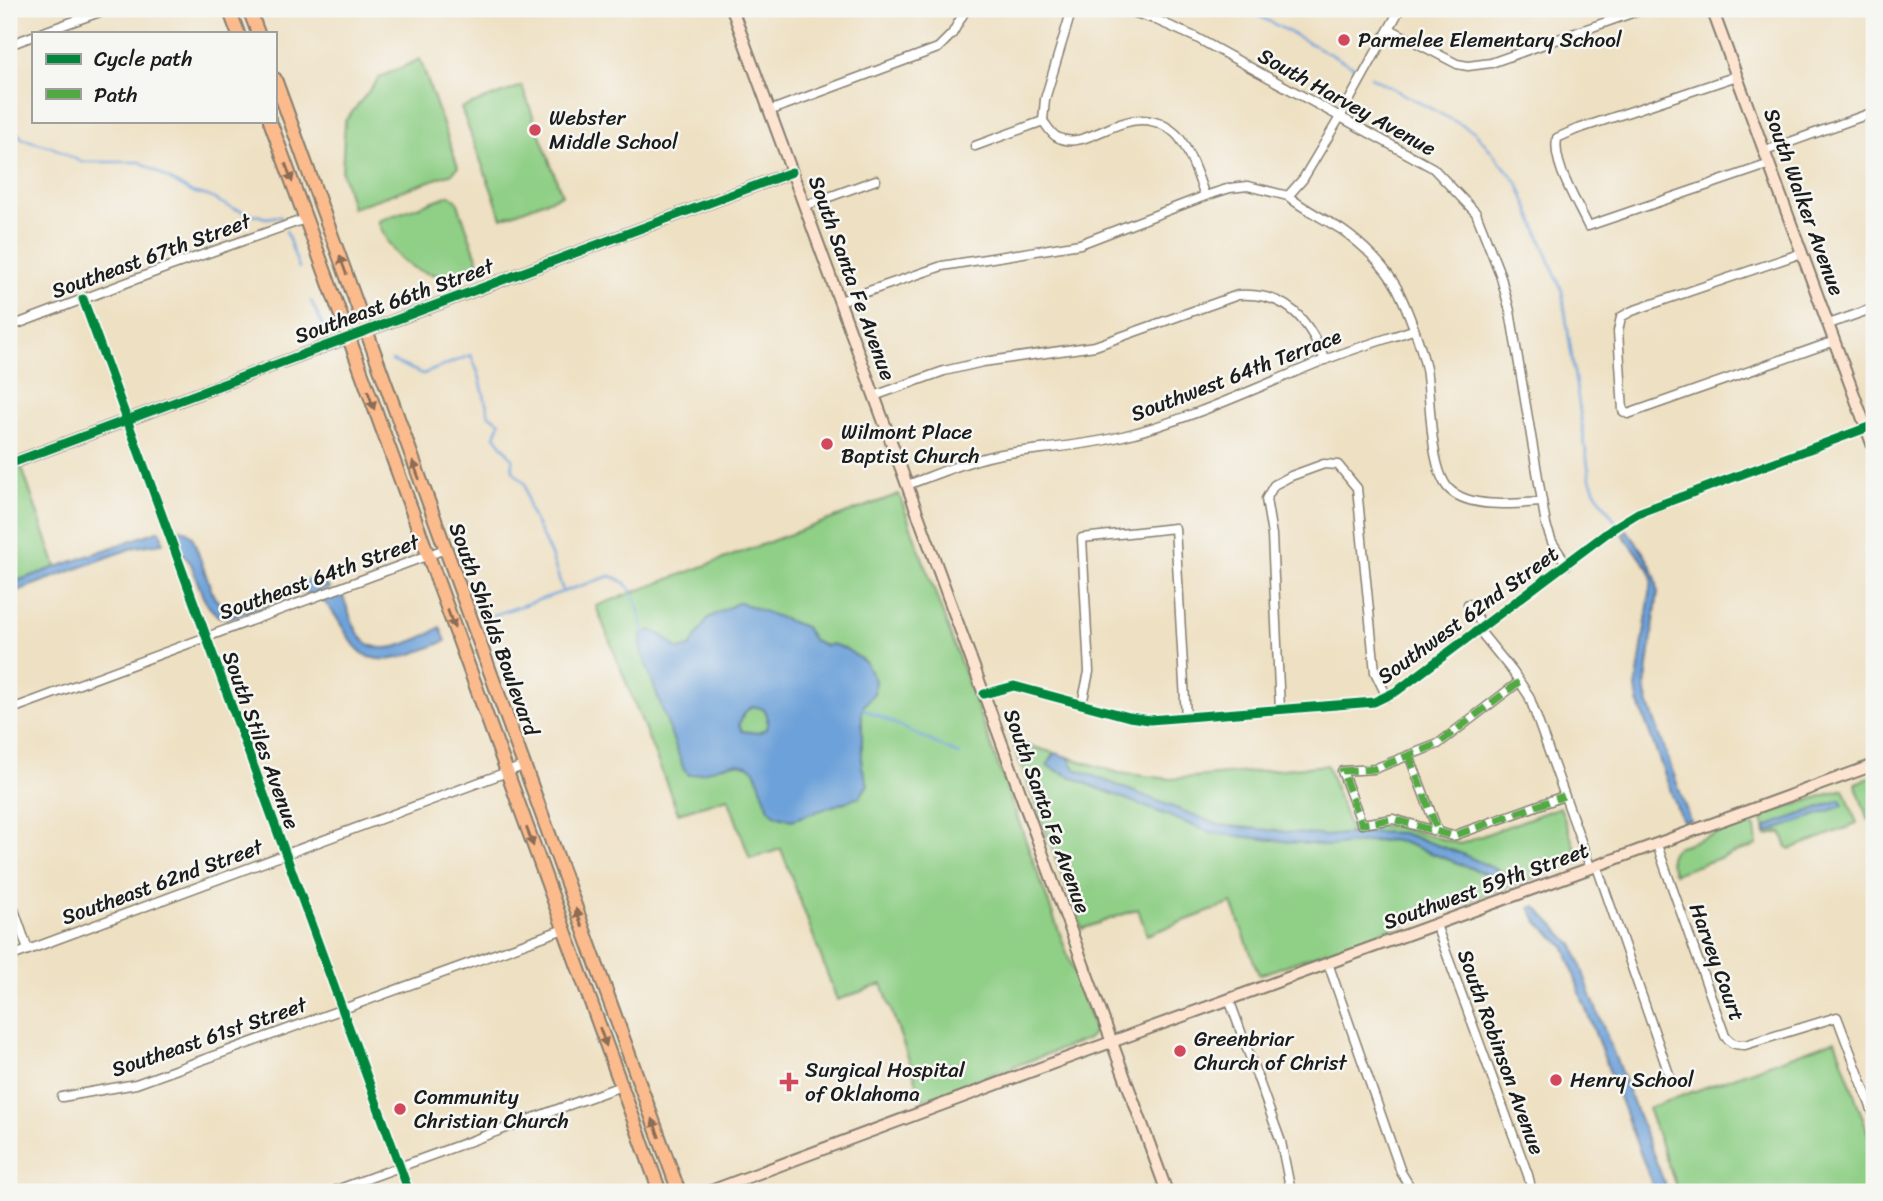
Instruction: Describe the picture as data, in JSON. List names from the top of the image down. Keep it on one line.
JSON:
{"streets":{"main road":["South Walker Avenue","South Santa Fe Avenue","Southeast 66th Street","South Shields Boulevard","Southwest 59th Street"],"street":["South Harvey Avenue","Southeast 67th Street","Southwest 64th Terrace","Southeast 64th Street","Southwest 62nd Street","South Stiles Avenue","Southeast 62nd Street","Harvey Court","Southeast 61st Street","South Robinson Avenue"]},"crossings":[["South Harvey Avenue","Southwest 62nd Street"],["South Walker Avenue","Southwest 62nd Street"],["Southeast 67th Street","South Shields Boulevard"],["Southeast 67th Street","South Stiles Avenue"],["South Santa Fe Avenue","Southeast 66th Street"],["South Santa Fe Avenue","Southwest 64th Terrace"],["South Santa Fe Avenue","Southwest 62nd Street"],["South Santa Fe Avenue","Southwest 59th Street"],["Southeast 66th Street","South Shields Boulevard"],["Southeast 66th Street","South Stiles Avenue"],["Southeast 64th Street","South Shields Boulevard"],["Southeast 64th Street","South Stiles Avenue"],["South Shields Boulevard","Southeast 62nd Street"],["South Shields Boulevard","Southeast 61st Street"],["South Stiles Avenue","Southeast 62nd Street"],["South Stiles Avenue","Southeast 61st Street"],["Southwest 59th Street","Harvey Court"],["Southwest 59th Street","South Robinson Avenue"]],"places":{"other":["Parmelee Elementary School","Webster Middle School","Wilmont Place Baptist Church","Greenbriar Church of Christ","Henry School","Community Christian Church"],"health":["Surgical Hospital of Oklahoma"]},"legend":["Cycle path","Path"]}
